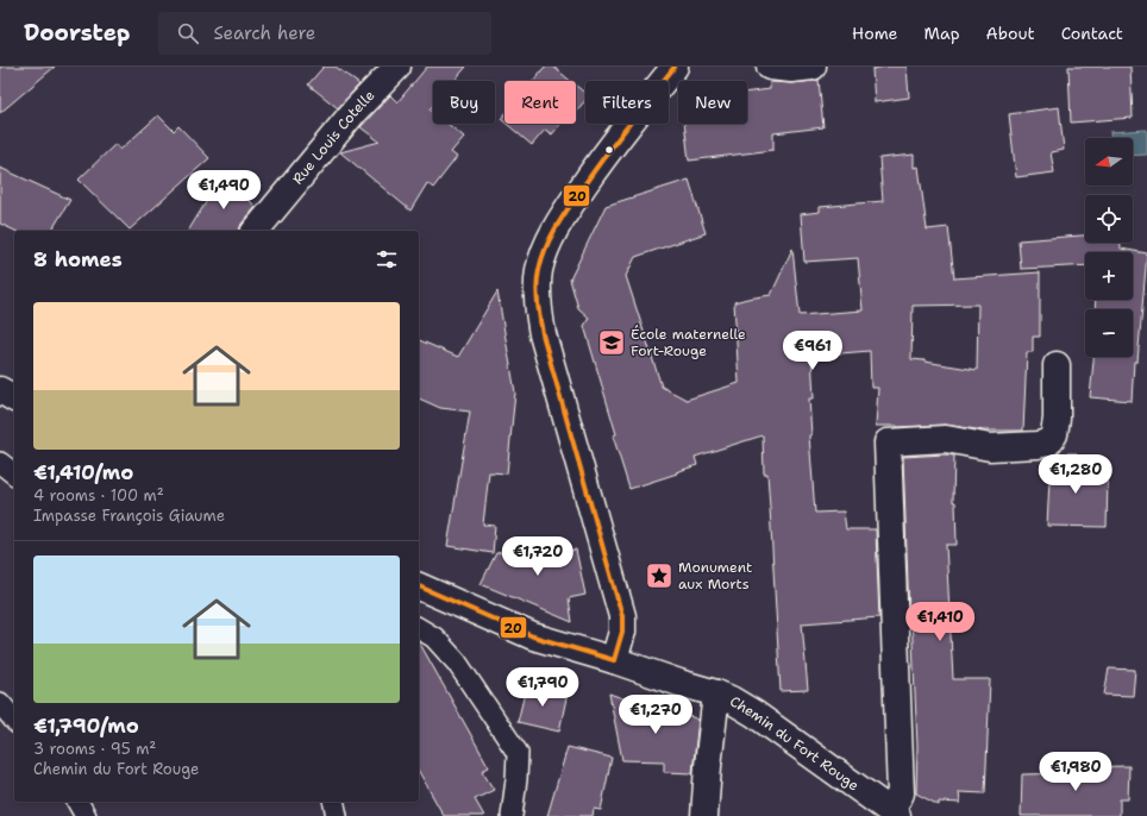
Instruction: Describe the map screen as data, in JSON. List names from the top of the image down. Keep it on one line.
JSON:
{"streets":{"street":["Rue Louis Cotelle","Chemin du Fort Rouge"]},"places":{"school or university":["École maternelle Fort-Rouge"],"place":["Monument aux Morts"]},"lines":["transit line 20"],"north":"left","page":{"header":"Doorstep","search":"Search here","nav":["Home","Map","About","Contact"],"chip":["Buy","Rent","Filters","New"],"map_buttons":["+","−"],"price":["€1,490","€961","€1,280","€1,720","€1,410","€1,790","€1,270","€1,980"],"heading":"8 homes","list":[{"name":"€1,410/mo","note":"4 rooms · 100 m² · Impasse François Giaume"},{"name":"€1,790/mo","note":"3 rooms · 95 m² · Chemin du Fort Rouge"}]}}
